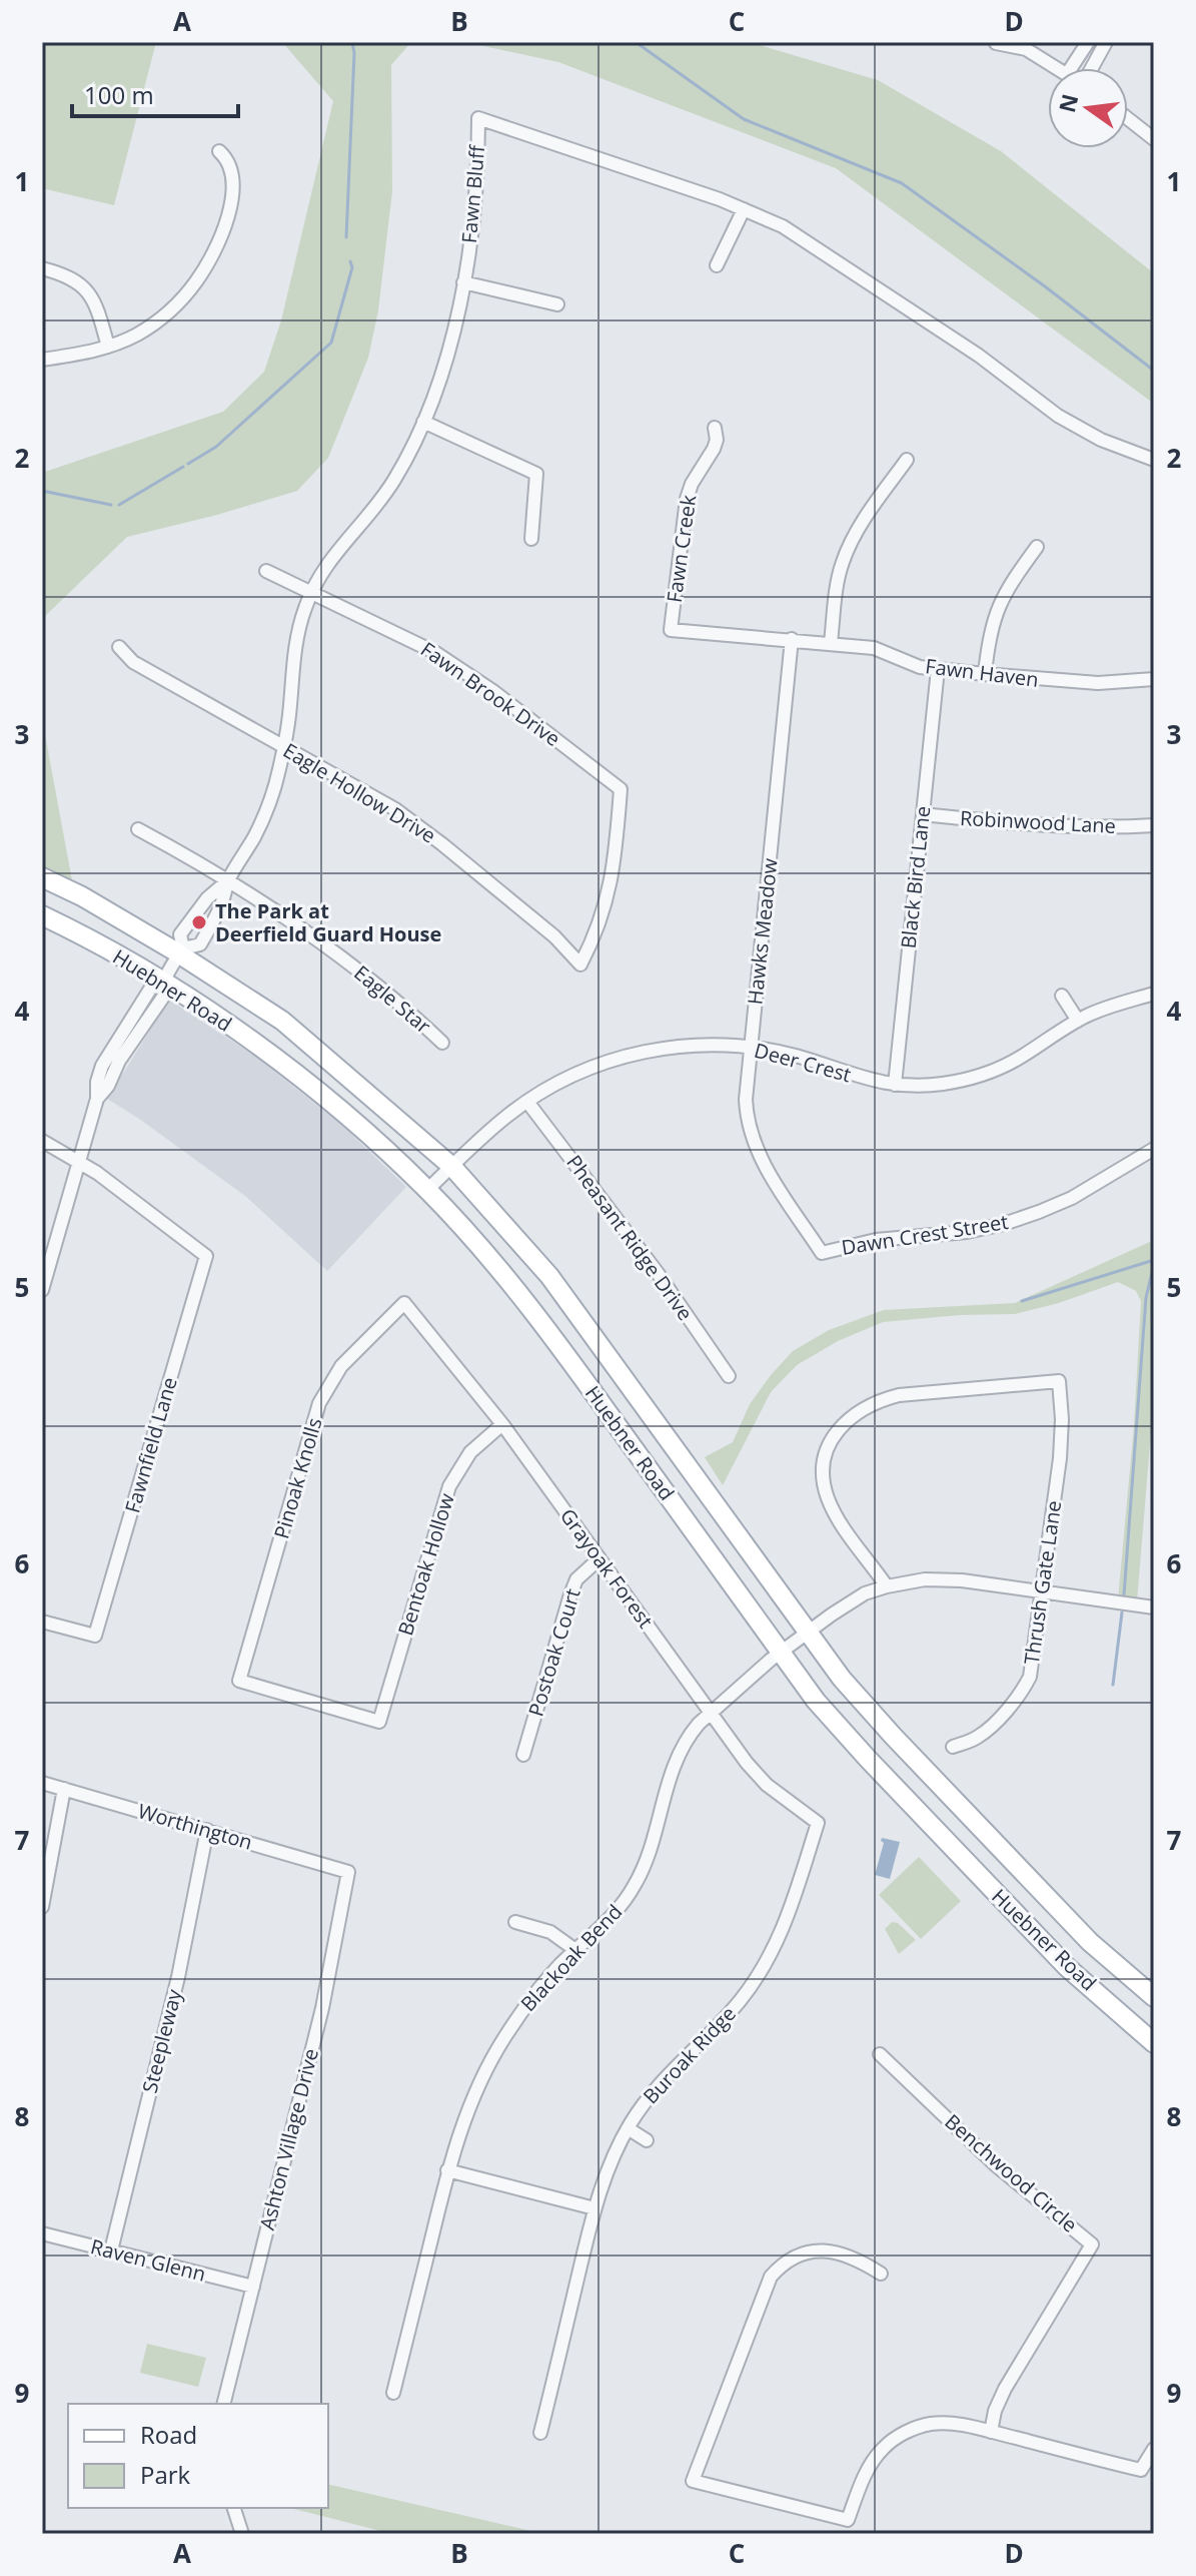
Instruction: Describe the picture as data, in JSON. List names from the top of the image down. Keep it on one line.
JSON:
{"streets":{"main road":["Huebner Road"],"street":["Fawn Bluff","Fawn Creek","Fawn Haven","Fawn Brook Drive","Eagle Hollow Drive","Robinwood Lane","Black Bird Lane","Hawks Meadow","Eagle Star","Deer Crest","Dawn Crest Street","Pheasant Ridge Drive","Fawnfield Lane","Pinoak Knolls","Bentoak Hollow","Grayoak Forest","Thrush Gate Lane","Postoak Court","Worthington","Blackoak Bend","Steepleway","Buroak Ridge","Ashton Village Drive","Benchwood Circle","Raven Glenn"]},"crossings":[["Fawn Bluff","Fawn Brook Drive"],["Fawn Bluff","Eagle Hollow Drive"],["Fawn Bluff","Huebner Road"],["Fawn Bluff","Eagle Star"],["Fawn Creek","Fawn Haven"],["Fawn Haven","Black Bird Lane"],["Fawn Haven","Hawks Meadow"],["Fawn Brook Drive","Eagle Hollow Drive"],["Robinwood Lane","Black Bird Lane"],["Black Bird Lane","Deer Crest"],["Hawks Meadow","Deer Crest"],["Hawks Meadow","Dawn Crest Street"],["Huebner Road","Deer Crest"],["Huebner Road","Blackoak Bend"],["Deer Crest","Pheasant Ridge Drive"],["Pinoak Knolls","Bentoak Hollow"],["Pinoak Knolls","Grayoak Forest"],["Bentoak Hollow","Grayoak Forest"],["Grayoak Forest","Postoak Court"],["Grayoak Forest","Blackoak Bend"],["Grayoak Forest","Buroak Ridge"],["Thrush Gate Lane","Blackoak Bend"],["Worthington","Steepleway"],["Worthington","Ashton Village Drive"],["Steepleway","Raven Glenn"],["Ashton Village Drive","Raven Glenn"]],"places":["The Park at Deerfield Guard House"],"legend":["Road","Park"],"scale_bar":"100 m","north":"left","grid":{"columns":["A","B","C","D"],"rows":["1","2","3","4","5","6","7","8","9"]}}
